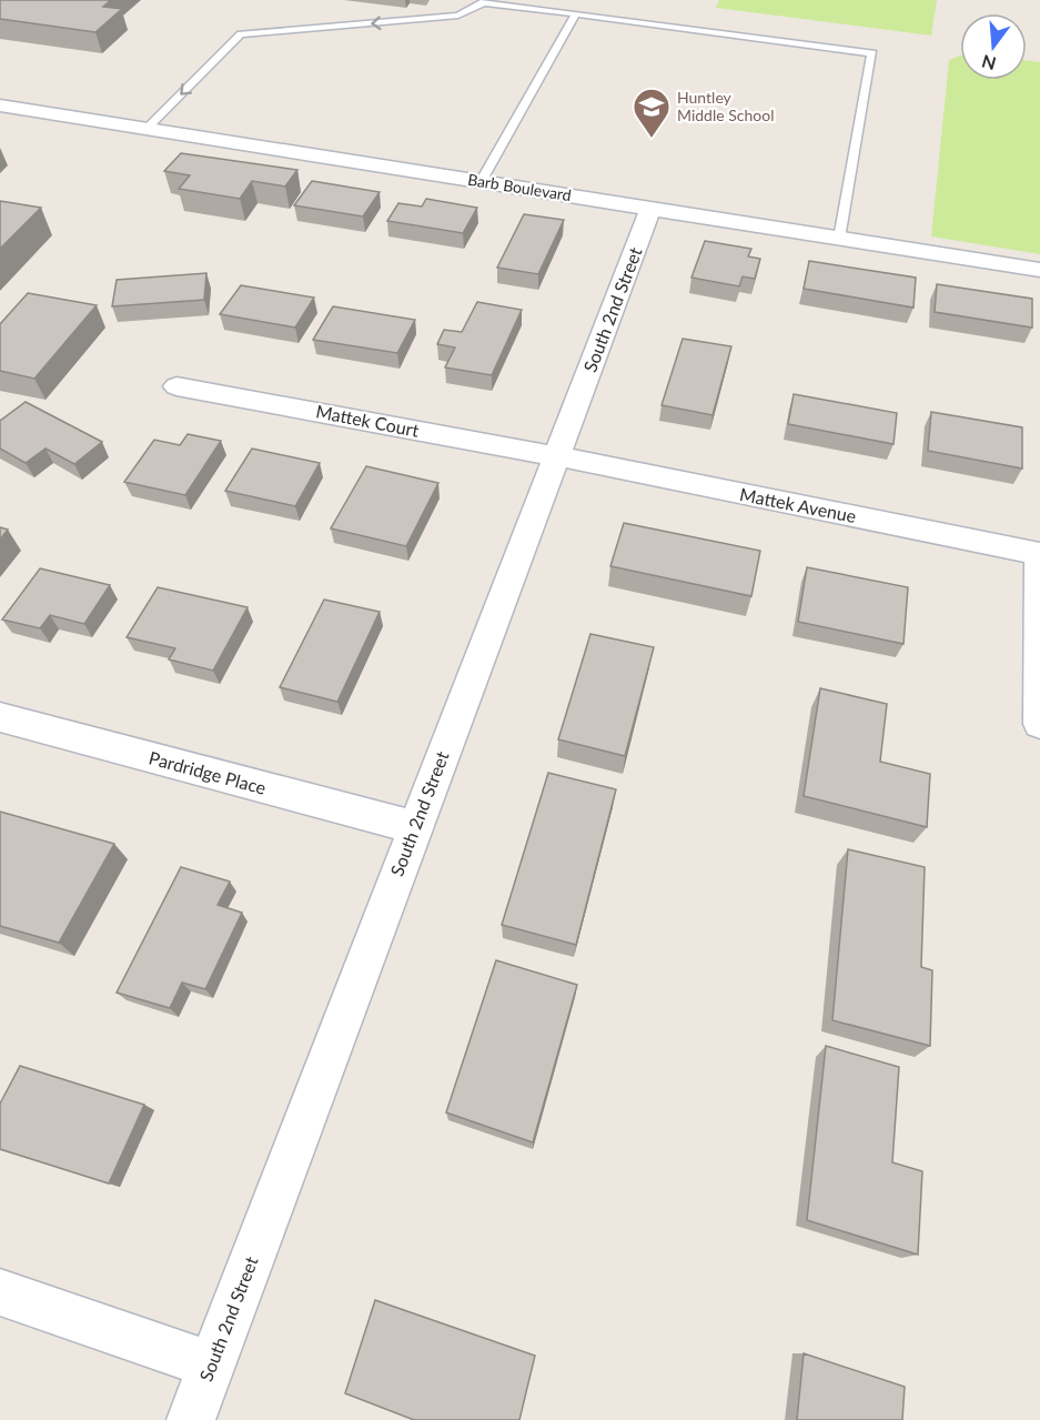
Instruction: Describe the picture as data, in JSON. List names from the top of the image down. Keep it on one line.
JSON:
{"streets":{"street":["Barb Boulevard","South 2nd Street","Mattek Court","Mattek Avenue","Pardridge Place"]},"crossings":[["Barb Boulevard","South 2nd Street"],["South 2nd Street","Mattek Court"],["South 2nd Street","Mattek Avenue"],["South 2nd Street","Pardridge Place"],["Mattek Court","Mattek Avenue"]],"places":{"school or university":["Huntley Middle School"]},"north":"bottom"}
